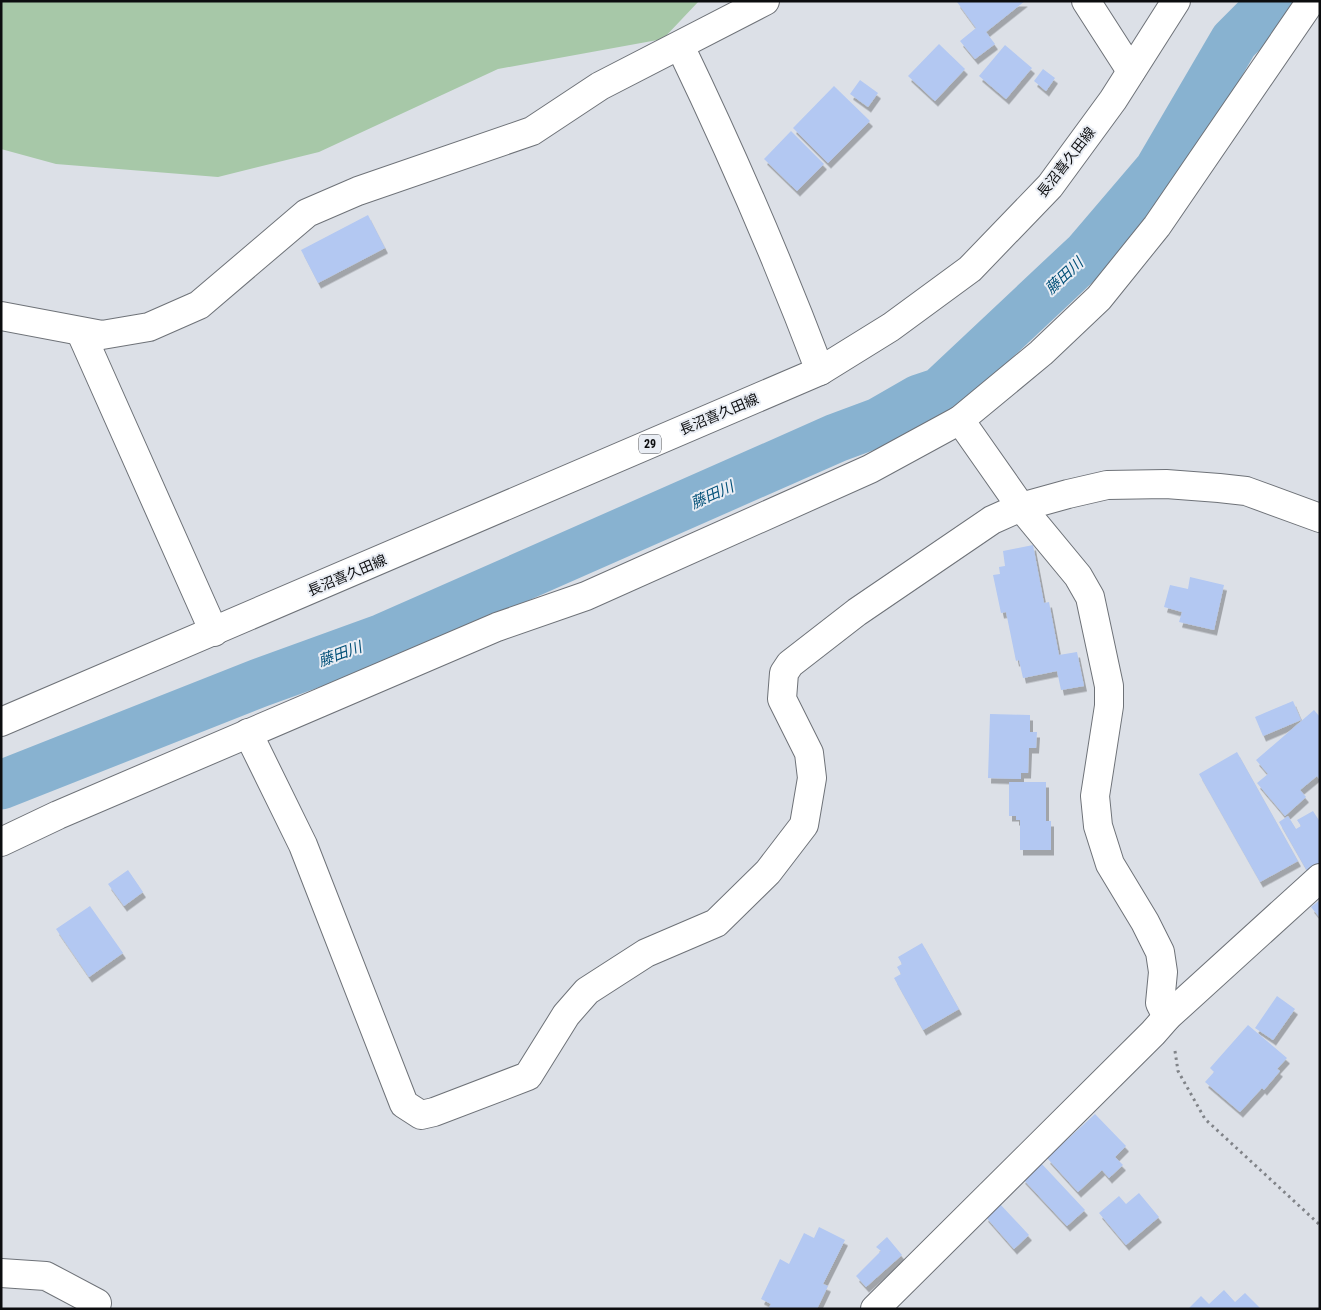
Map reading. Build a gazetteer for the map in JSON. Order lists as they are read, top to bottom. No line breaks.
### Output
{"streets":{"street":["長沼喜久田線","29"]},"water":["藤田川"]}
